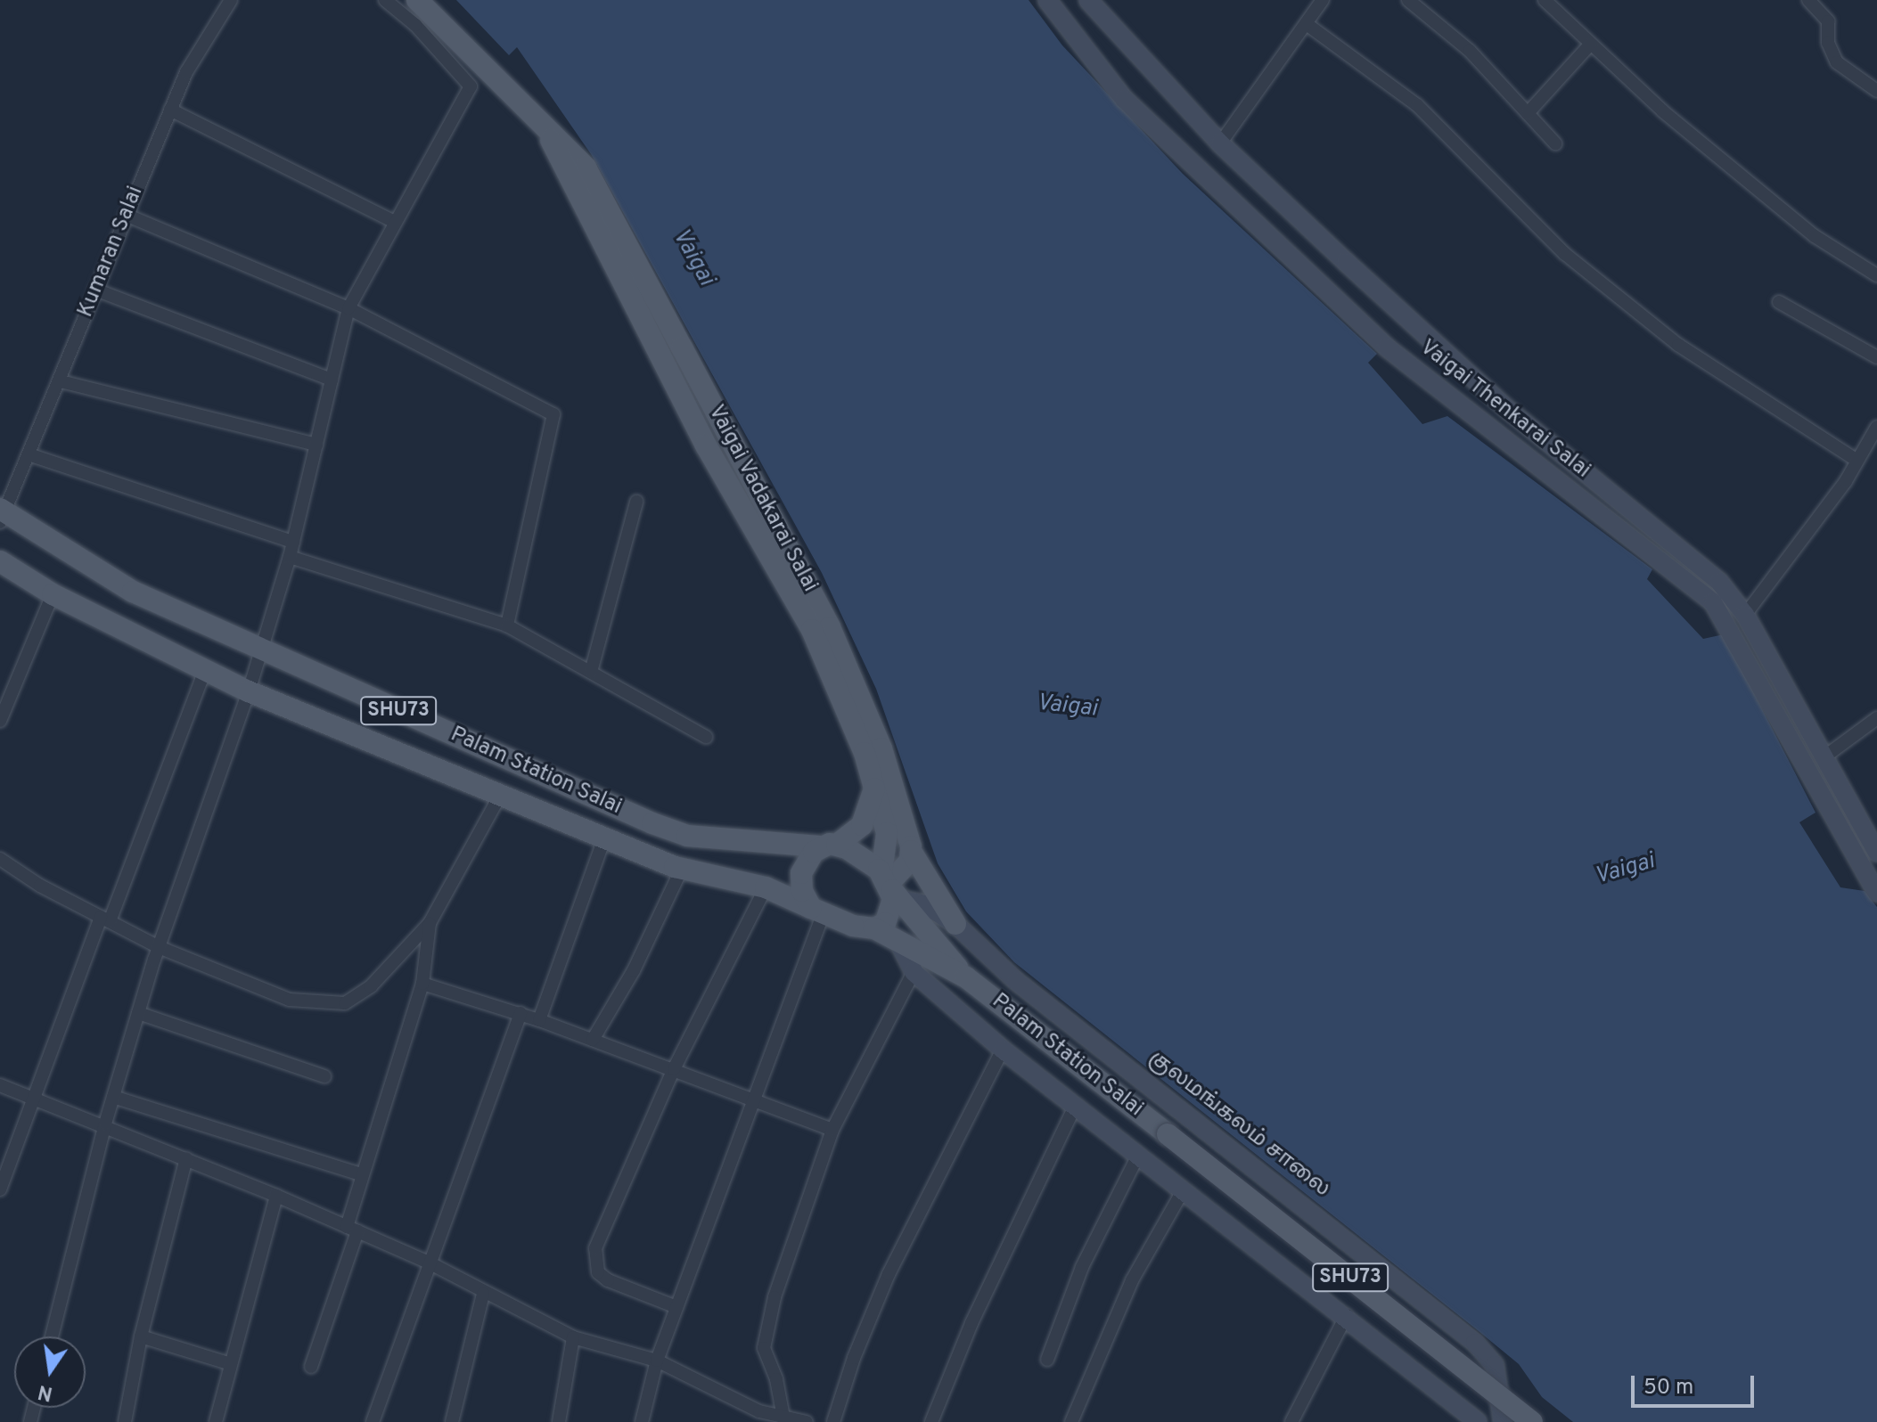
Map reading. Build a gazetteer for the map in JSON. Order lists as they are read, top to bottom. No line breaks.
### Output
{"streets":{"main road":["Vaigai Vadakarai Salai","SHU73","Palam Station Salai"],"street":["Kumaran Salai","Vaigai Thenkarai Salai","குலமங்கலம் சாலை"]},"crossings":[["Kumaran Salai","Palam Station Salai"],["Vaigai Vadakarai Salai","SHU73"],["Vaigai Vadakarai Salai","Palam Station Salai"],["Vaigai Vadakarai Salai","குலமங்கலம் சாலை"],["SHU73","Palam Station Salai"],["SHU73","குலமங்கலம் சாலை"],["Palam Station Salai","குலமங்கலம் சாலை"]],"water":["Vaigai"],"scale_bar":"50 m","north":"bottom"}
